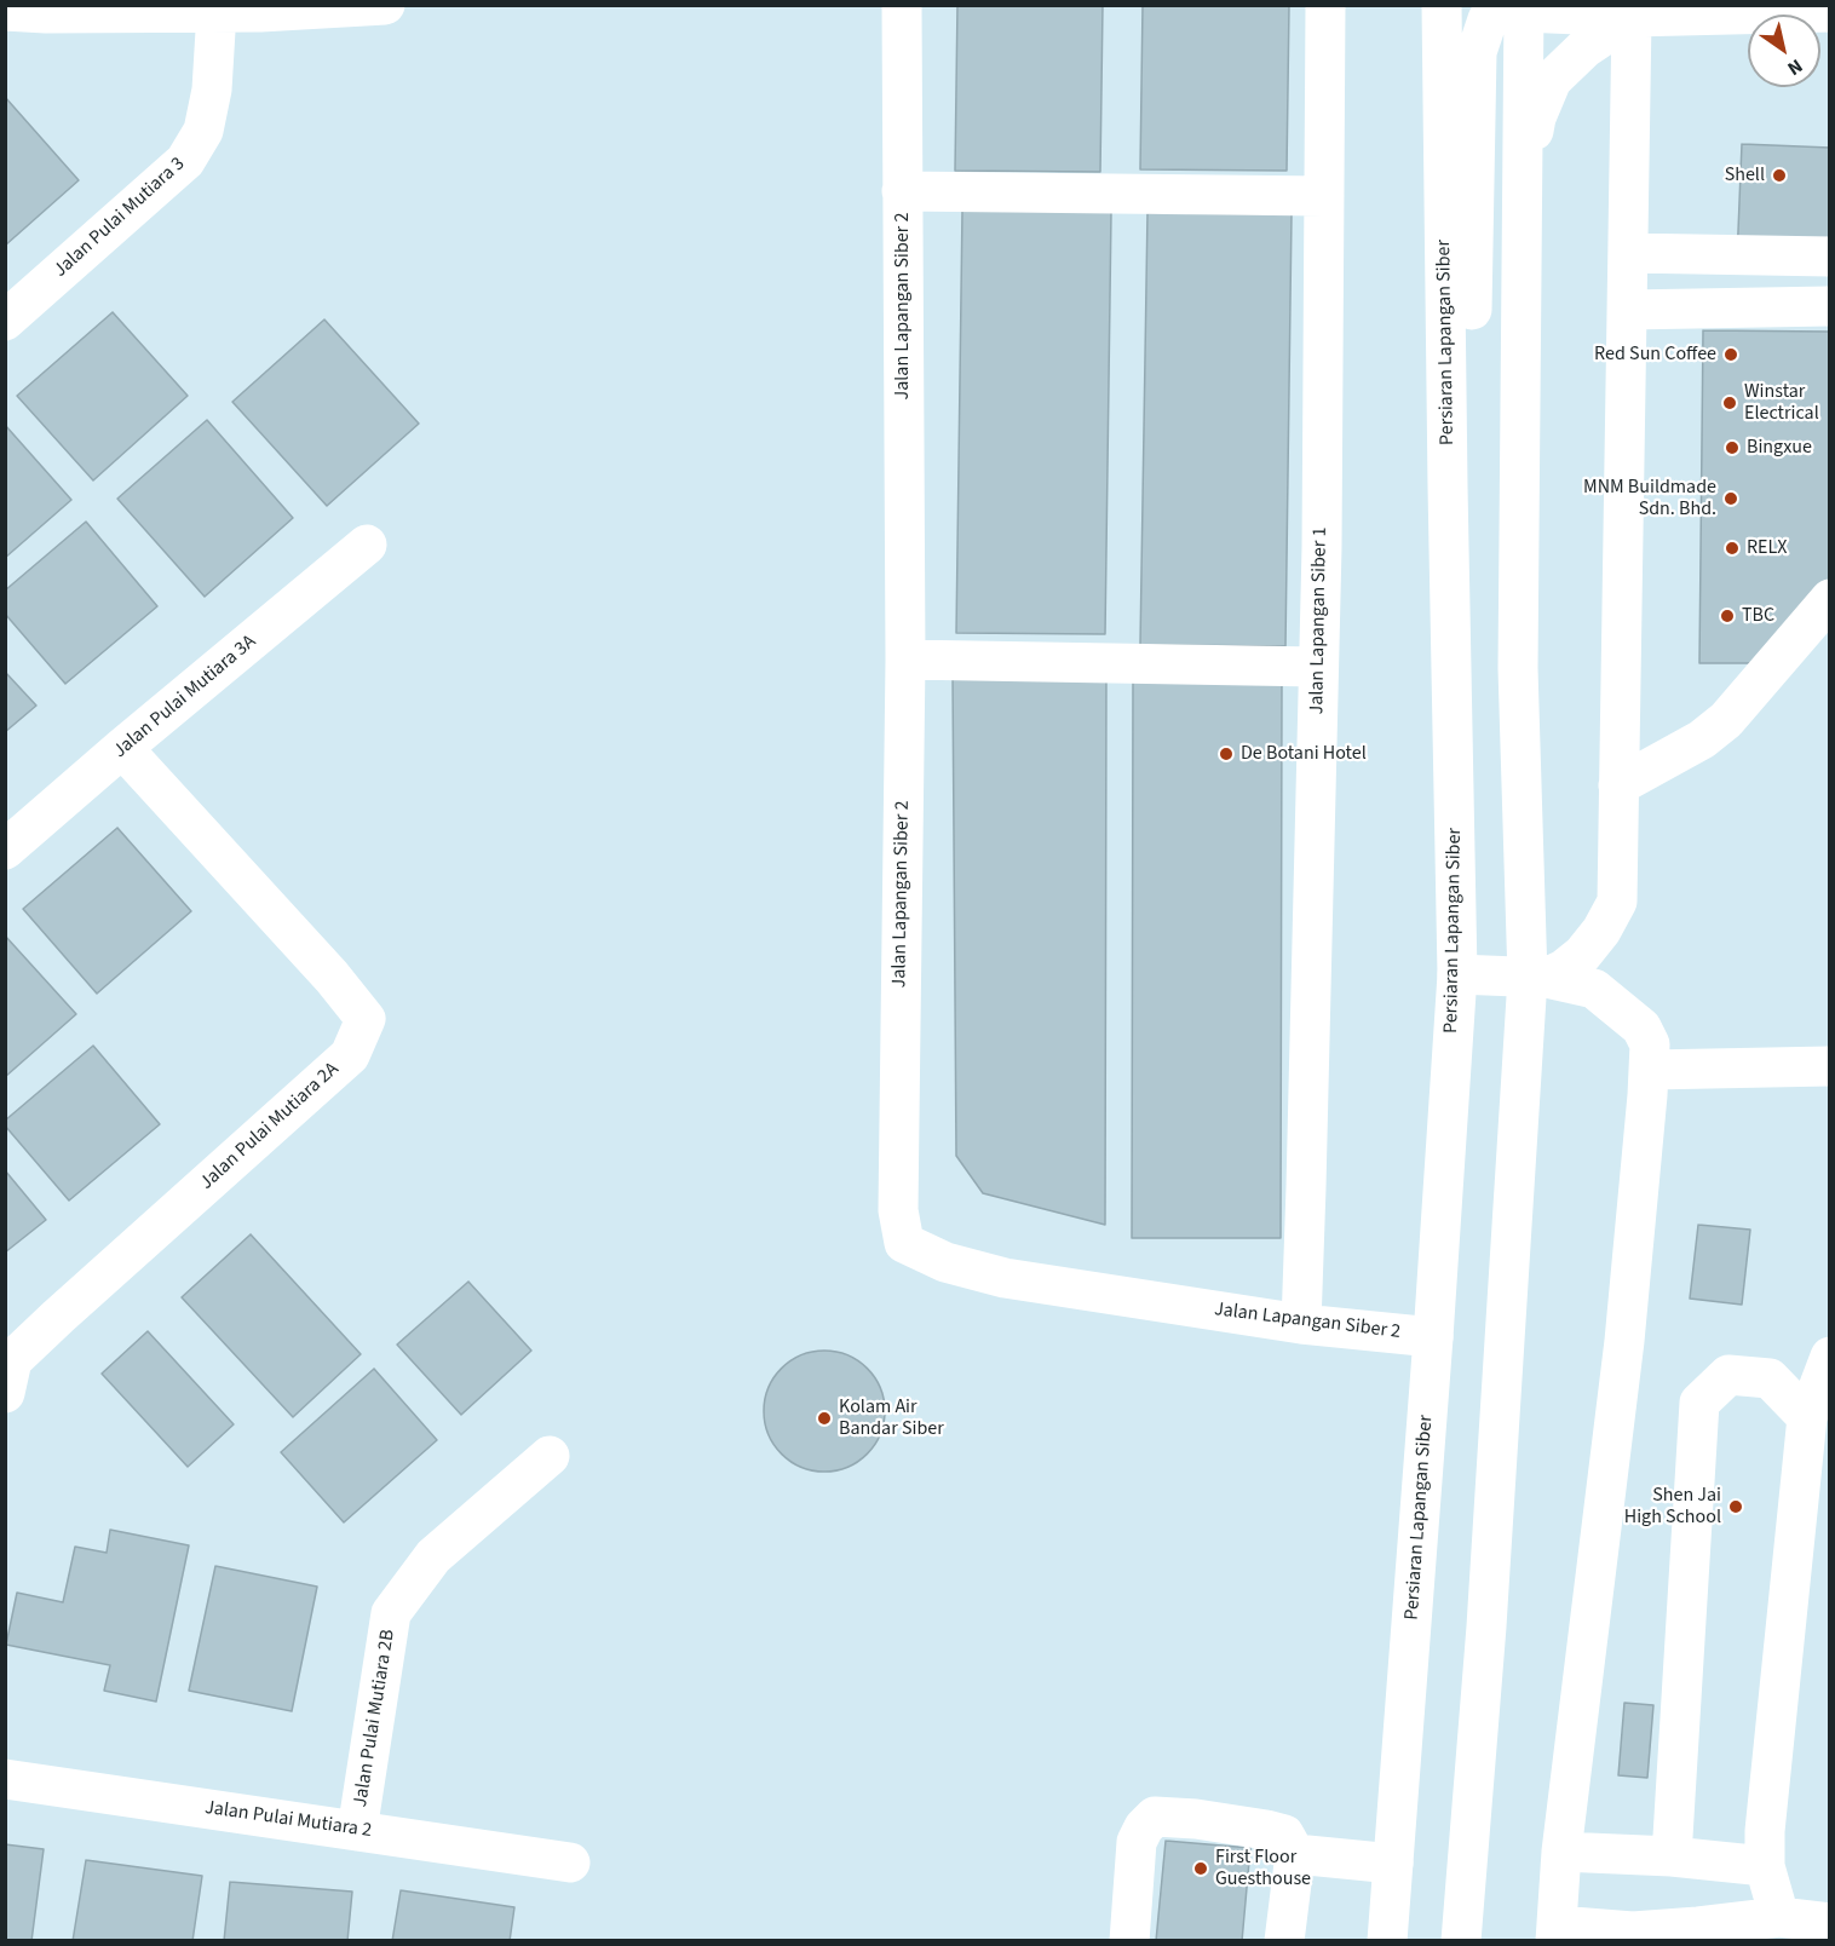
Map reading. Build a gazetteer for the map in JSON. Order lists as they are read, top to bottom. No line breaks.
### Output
{"streets":{"street":["Jalan Pulai Mutiara 3","Jalan Lapangan Siber 2","Persiaran Lapangan Siber","Jalan Lapangan Siber 1","Jalan Pulai Mutiara 3A","Jalan Pulai Mutiara 2A","Jalan Pulai Mutiara 2B","Jalan Pulai Mutiara 2"]},"crossings":[["Jalan Lapangan Siber 2","Persiaran Lapangan Siber"],["Jalan Lapangan Siber 2","Jalan Lapangan Siber 1"],["Jalan Pulai Mutiara 3A","Jalan Pulai Mutiara 2A"],["Jalan Pulai Mutiara 2B","Jalan Pulai Mutiara 2"]],"places":["Shell","Red Sun Coffee","Winstar Electrical","Bingxue","MNM Buildmade Sdn. Bhd.","RELX","TBC","De Botani Hotel","Kolam Air Bandar Siber","Shen Jai High School","First Floor Guesthouse"],"north":"bottom right"}
